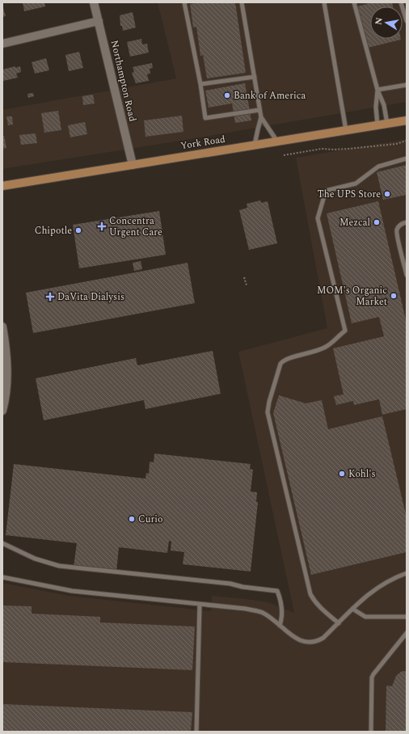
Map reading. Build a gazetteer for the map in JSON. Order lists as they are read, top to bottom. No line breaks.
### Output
{"streets":{"main road":["York Road"],"street":["Northampton Road"]},"crossings":[["Northampton Road","York Road"]],"places":{"other":["Bank of America","The UPS Store","Mezcal","Chipotle","MOM's Organic Market","Kohl's","Curio"],"health":["Concentra Urgent Care","DaVita Dialysis"]},"north":"left"}
